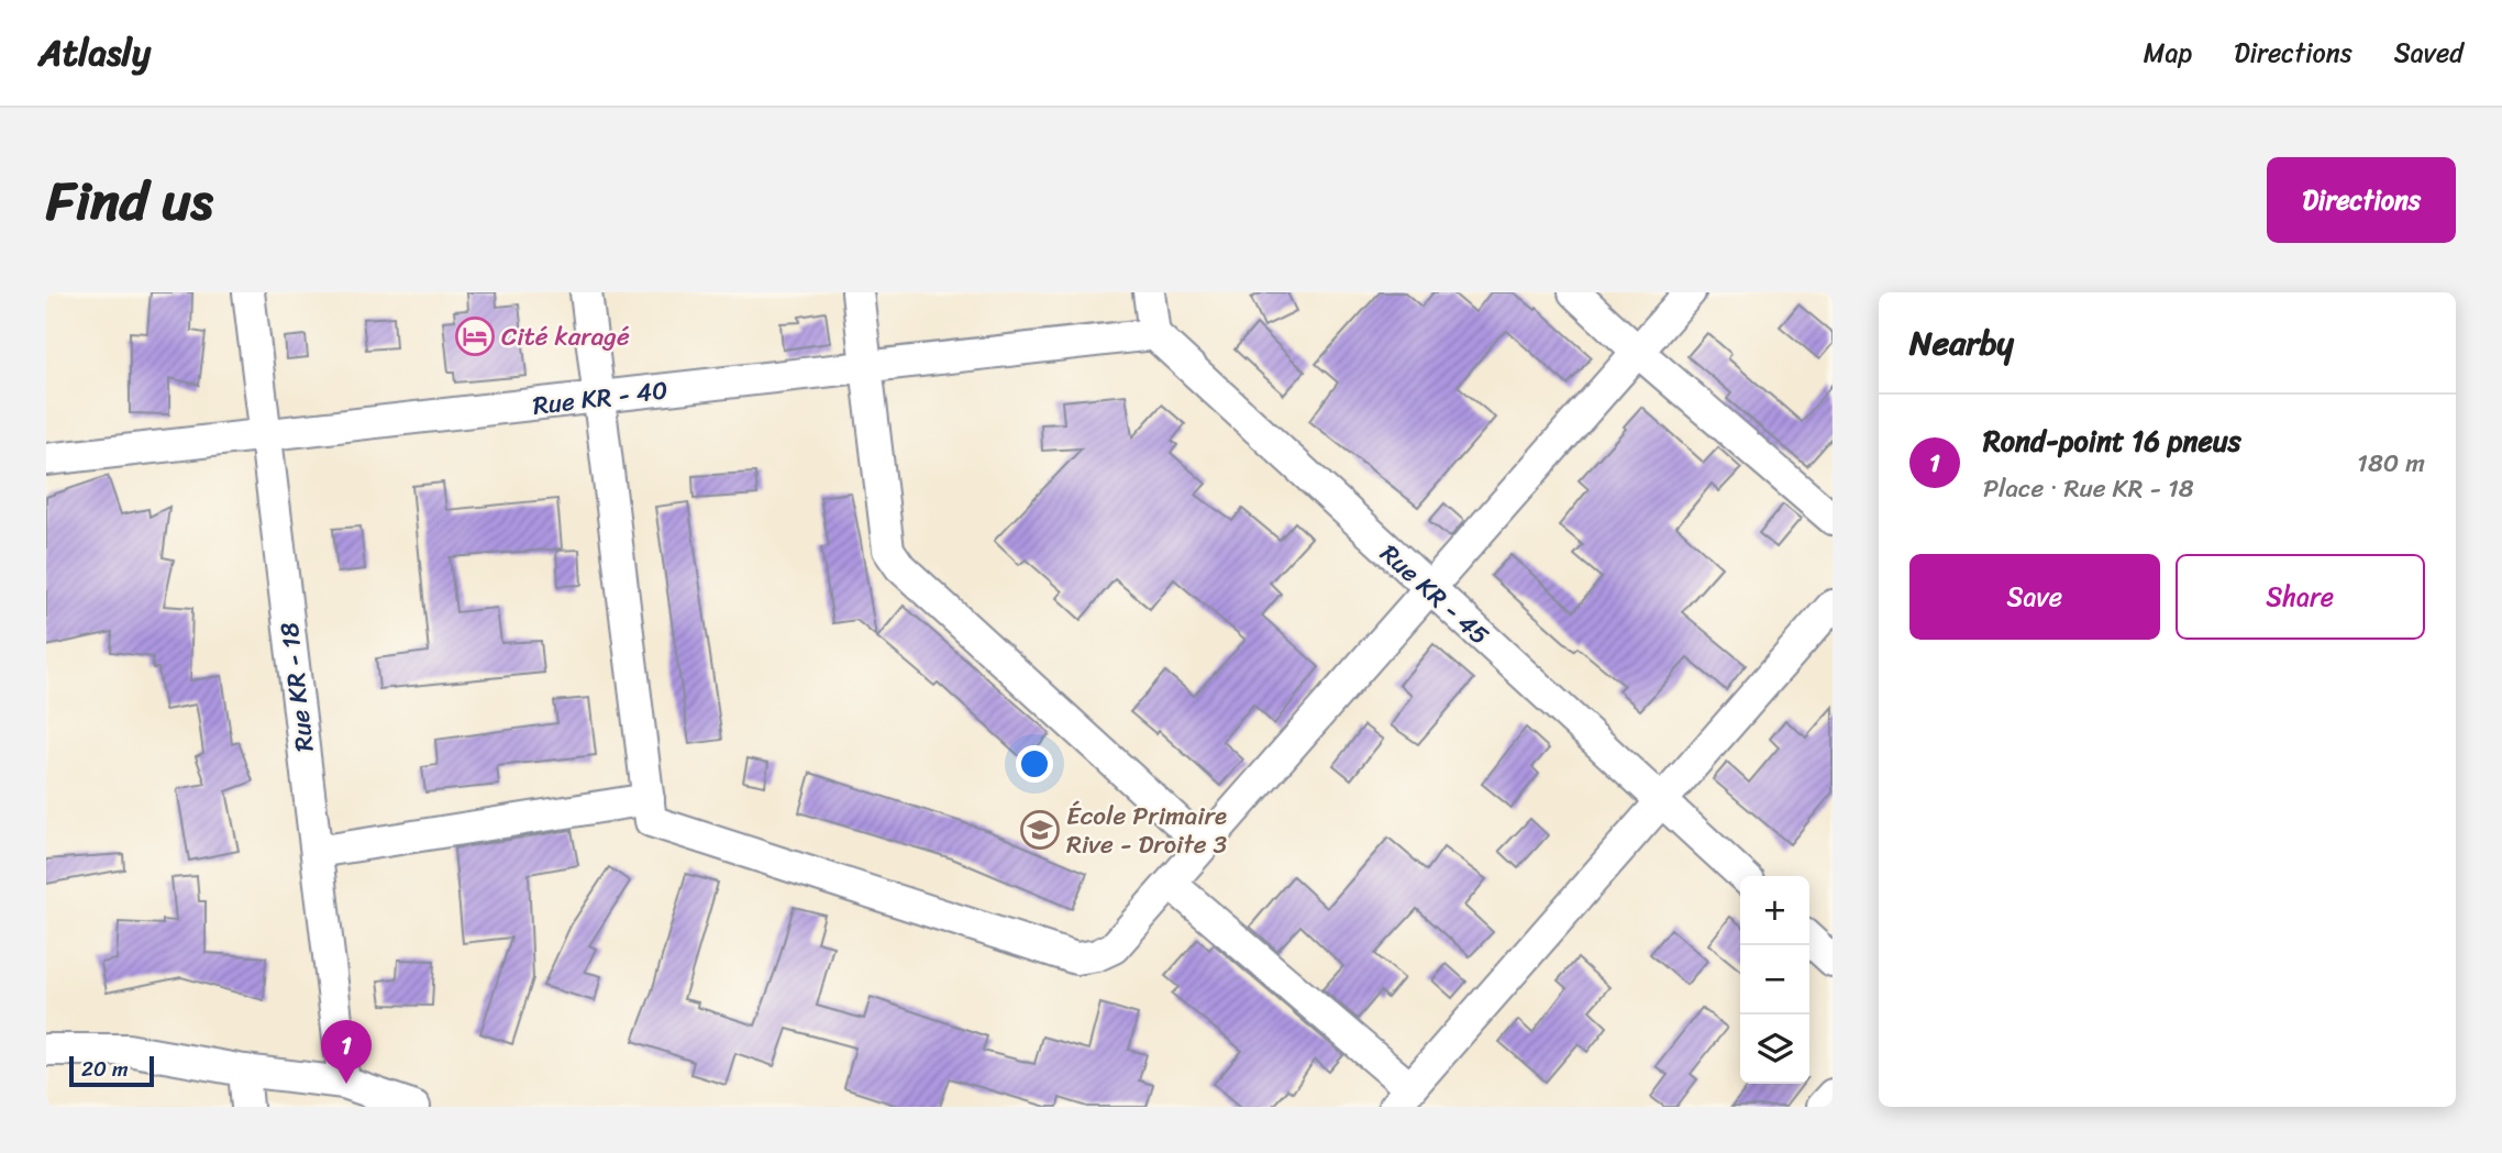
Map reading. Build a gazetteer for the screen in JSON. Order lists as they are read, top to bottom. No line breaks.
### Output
{"streets":{"street":["Rue KR - 40","Rue KR - 45","Rue KR - 18"]},"crossings":[["Rue KR - 40","Rue KR - 45"],["Rue KR - 40","Rue KR - 18"]],"places":{"hotel":["Cité karagé"],"school or university":["École Primaire Rive - Droite 3"]},"scale_bar":"20 m","page":{"header":"Atlasly","nav":["Map","Directions","Saved"],"title":"Find us","buttons":["Directions",["Save","Share"]],"heading":"Nearby","list":[{"mark":"1","name":"Rond-point 16 pneus","note":"Place · Rue KR - 18","value":"180 m"}],"map_buttons":["+","−"],"pins":"1","scale":"20 m"}}
